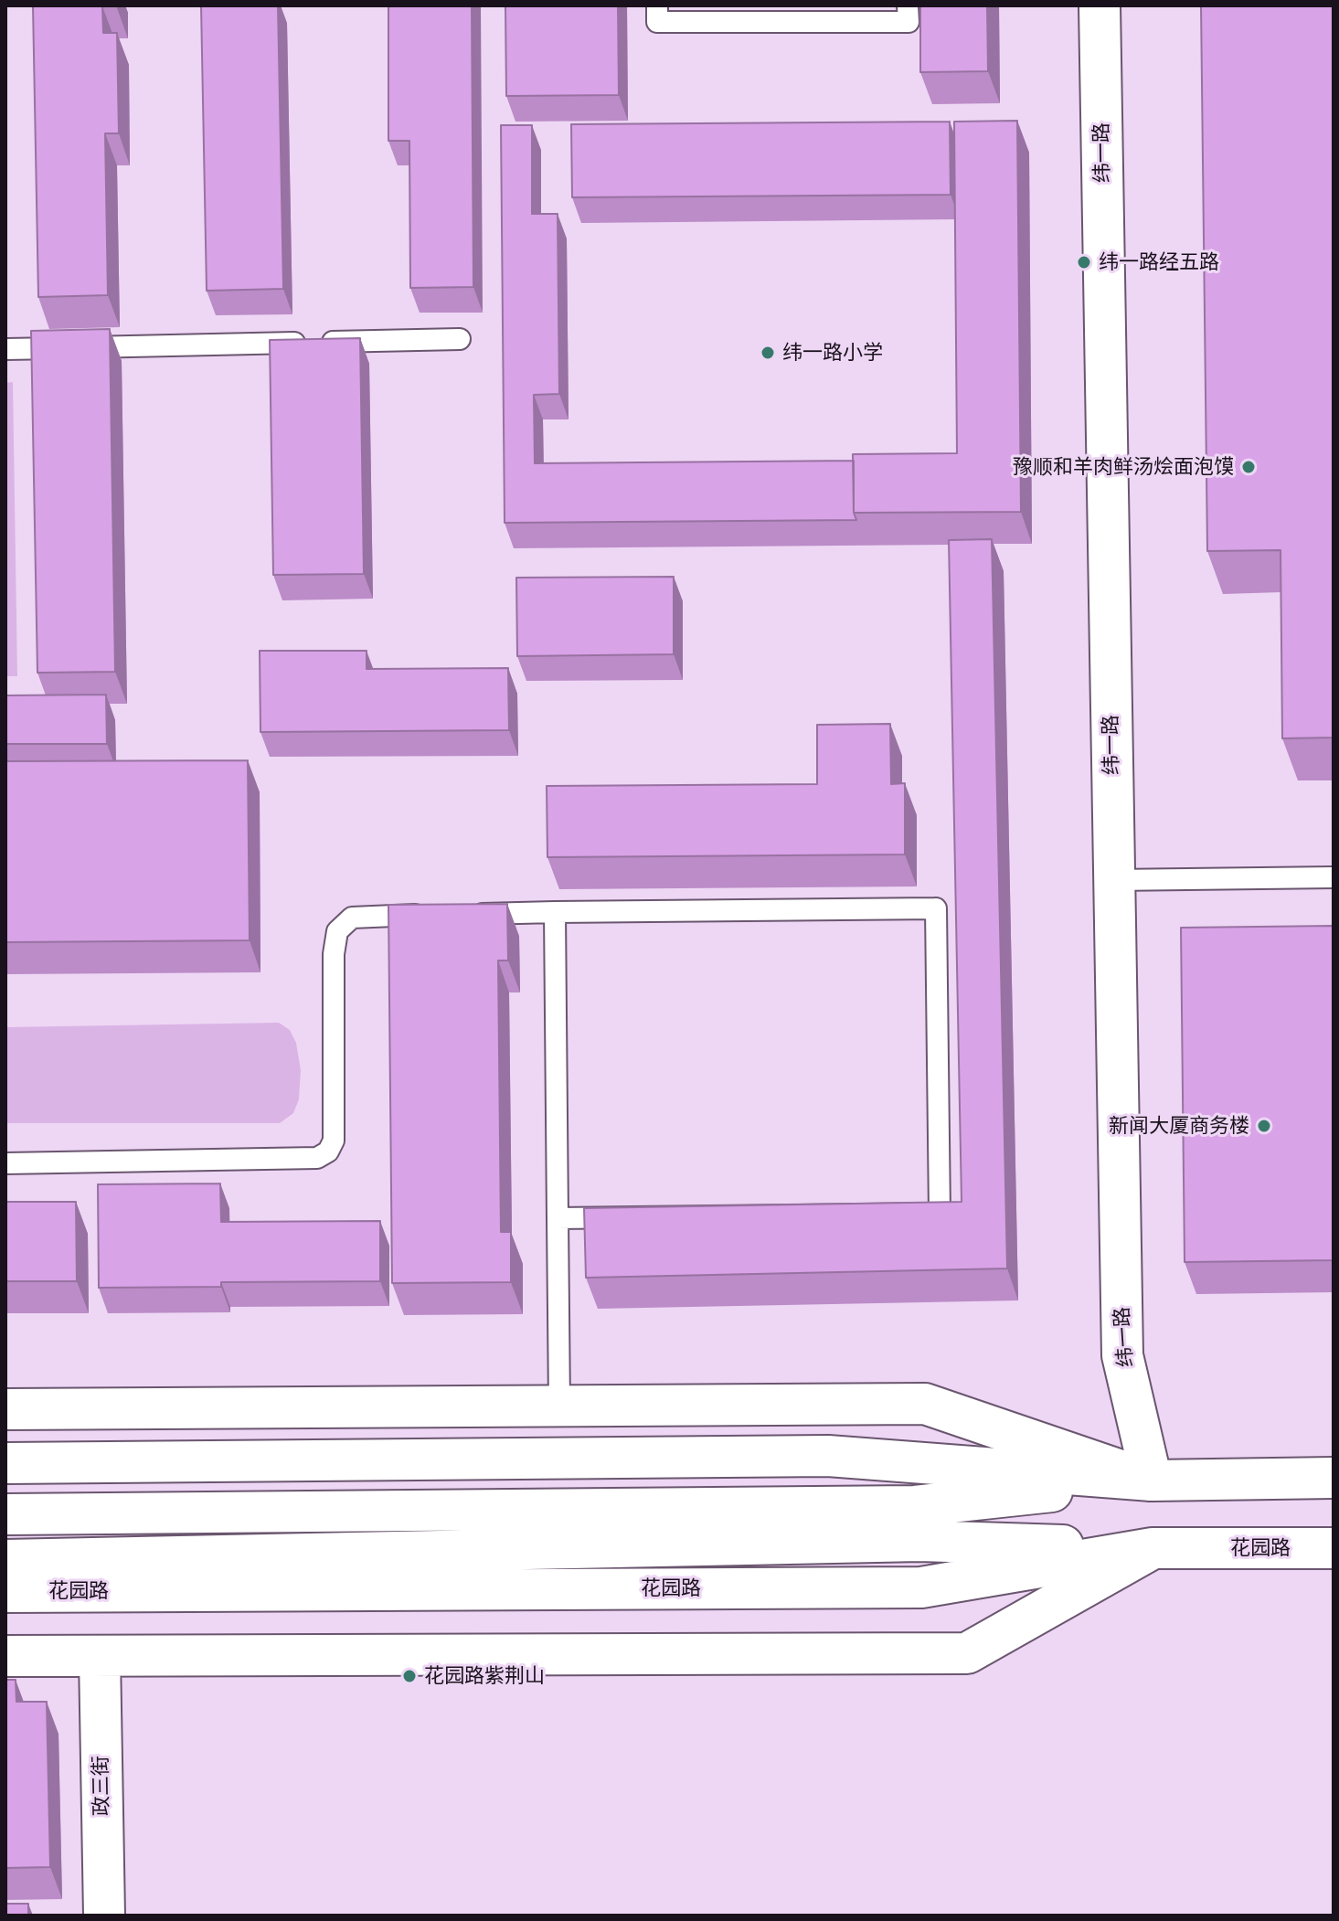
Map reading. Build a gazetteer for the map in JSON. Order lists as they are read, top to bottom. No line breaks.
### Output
{"streets":{"main road":["纬一路","花园路","政三街"]},"places":["纬一路经五路","纬一路小学","豫顺和羊肉鲜汤烩面泡馍","新闻大厦商务楼","花园路紫荆山"]}
